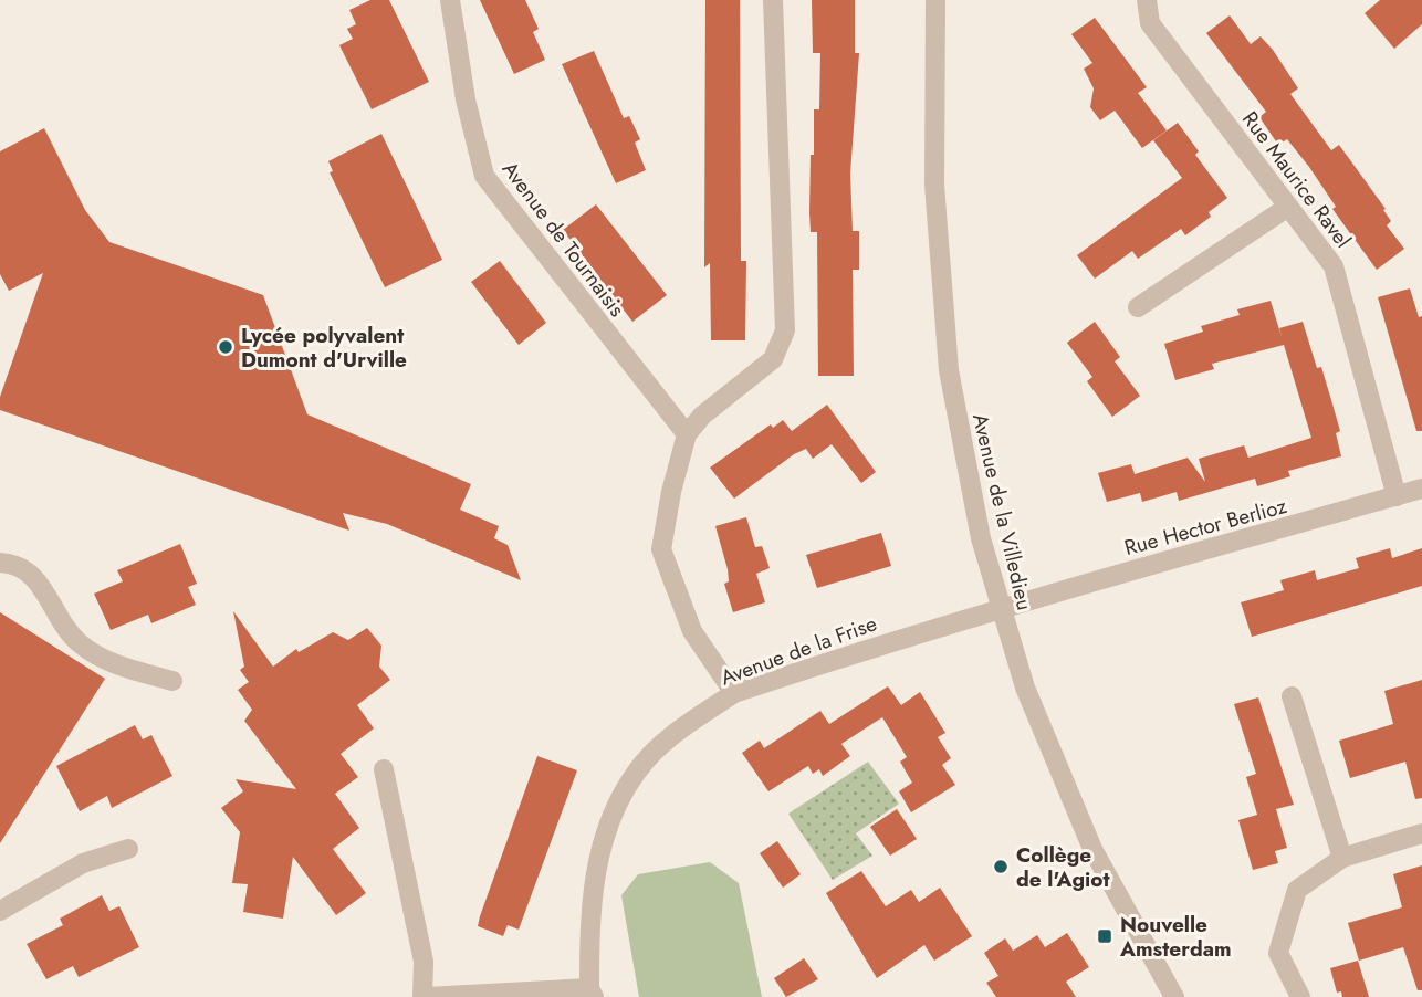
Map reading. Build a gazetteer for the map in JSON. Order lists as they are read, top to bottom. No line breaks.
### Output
{"streets":{"street":["Rue Maurice Ravel","Avenue de Tournaisis","Avenue de la Villedieu","Rue Hector Berlioz","Avenue de la Frise"]},"crossings":[["Rue Maurice Ravel","Rue Hector Berlioz"],["Avenue de la Villedieu","Rue Hector Berlioz"],["Avenue de la Villedieu","Avenue de la Frise"],["Rue Hector Berlioz","Avenue de la Frise"]],"places":{"other":["Lycée polyvalent Dumont d'Urville","Collège de l'Agiot"],"transit":["Nouvelle Amsterdam"]}}
